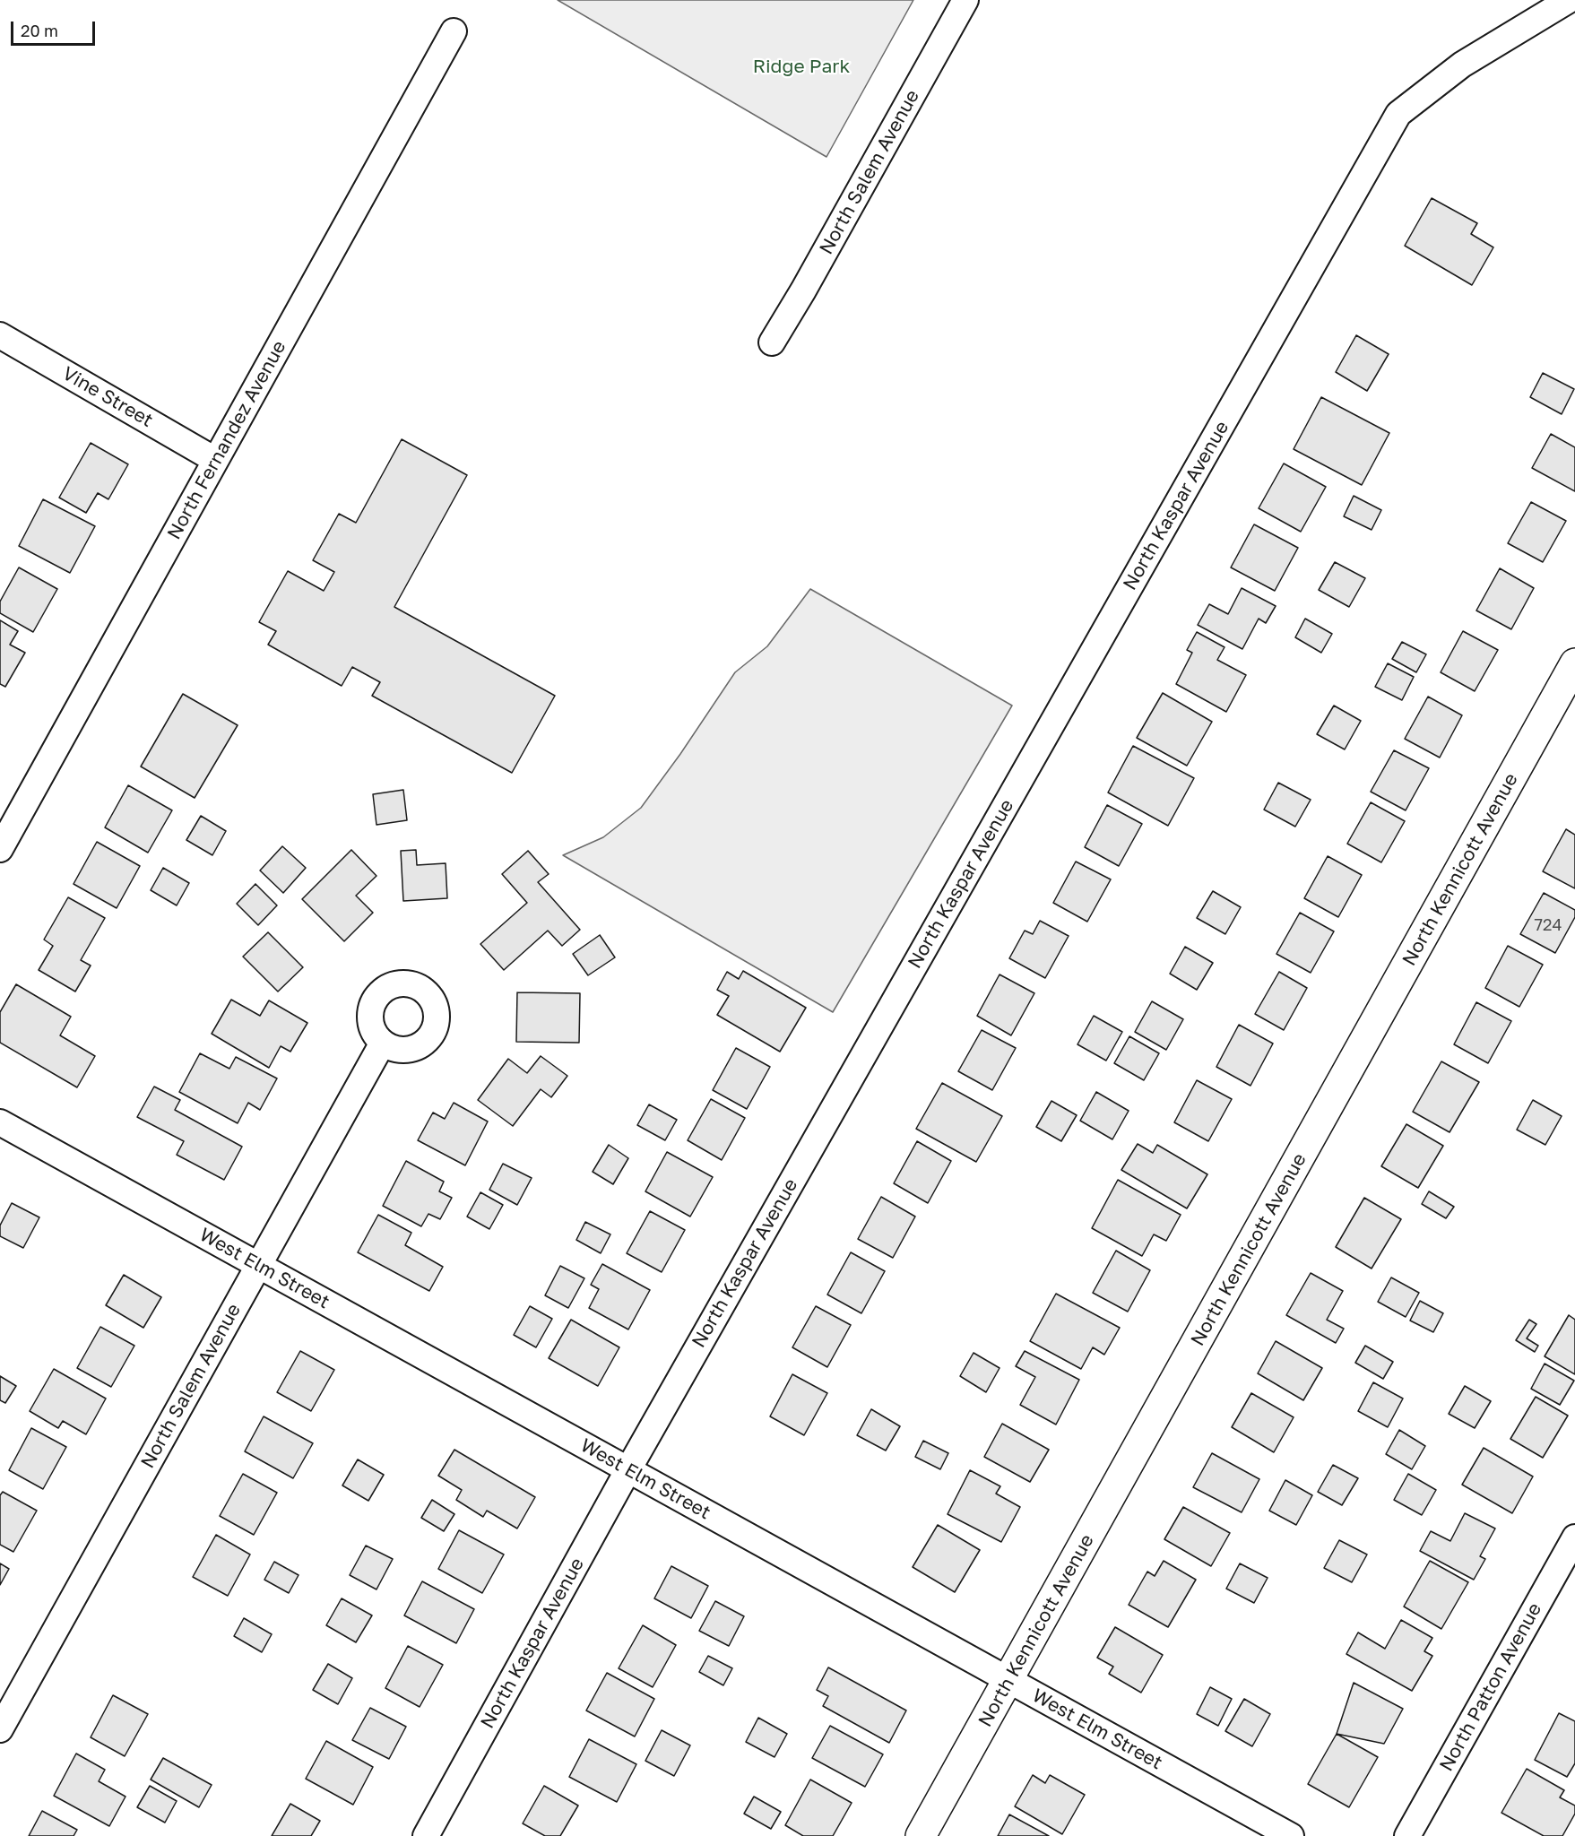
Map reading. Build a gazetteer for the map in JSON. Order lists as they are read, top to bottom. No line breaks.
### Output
{"streets":{"street":["North Salem Avenue","Vine Street","North Fernandez Avenue","North Kaspar Avenue","North Kennicott Avenue","West Elm Street","North Patton Avenue"]},"crossings":[["North Salem Avenue","West Elm Street"],["Vine Street","North Fernandez Avenue"],["North Kaspar Avenue","West Elm Street"],["North Kennicott Avenue","West Elm Street"]],"parks":["Ridge Park"],"house_numbers":["724"],"scale_bar":"20 m"}
